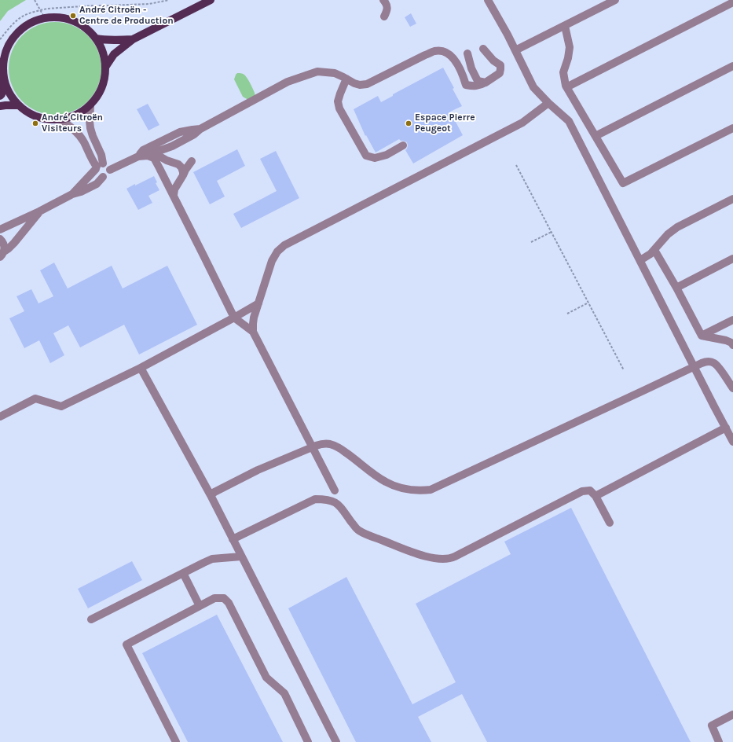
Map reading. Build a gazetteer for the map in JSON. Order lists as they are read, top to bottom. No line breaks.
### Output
{"places":["André Citroën - Centre de Production","André Citroën Visiteurs","Espace Pierre Peugeot"]}
